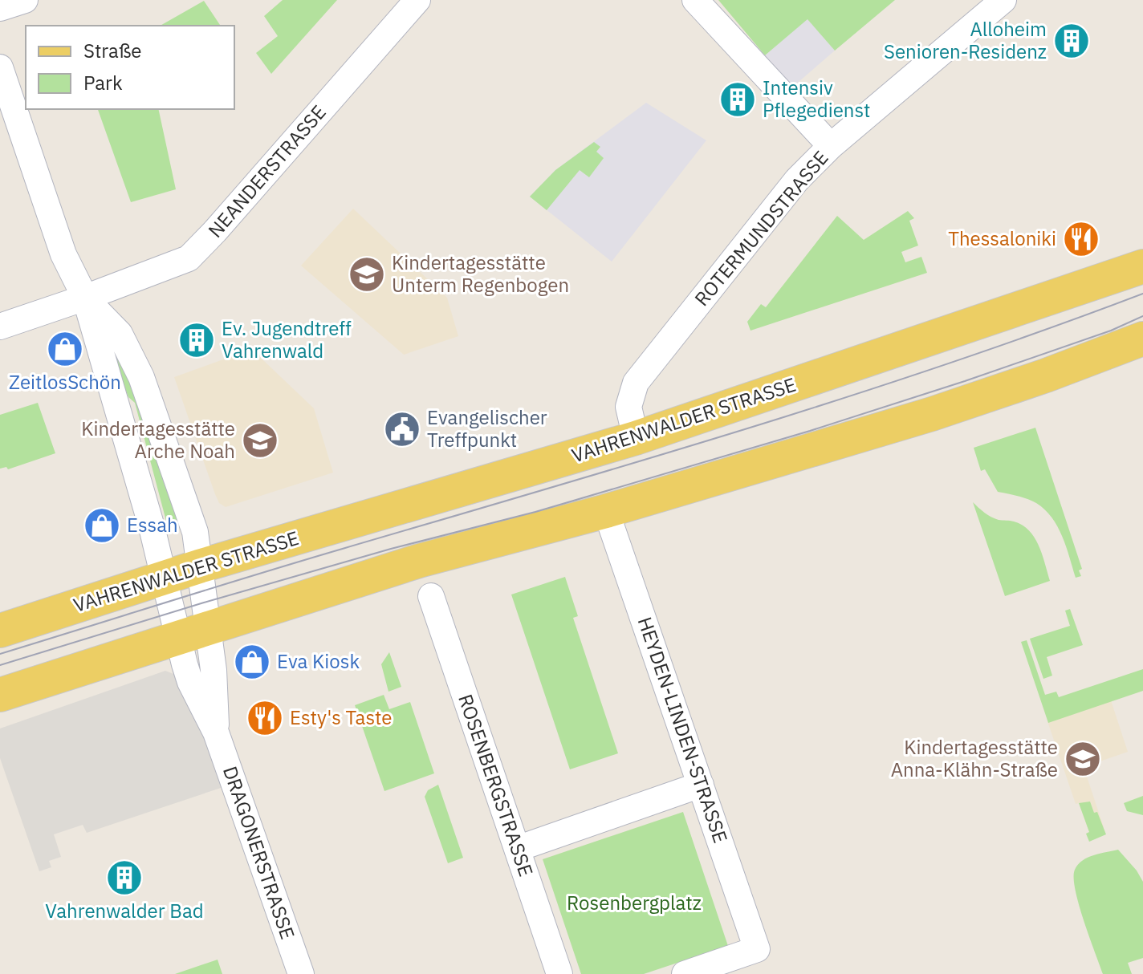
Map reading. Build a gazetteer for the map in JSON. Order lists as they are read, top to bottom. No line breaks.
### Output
{"streets":{"main road":["VAHRENWALDER STRASSE"],"street":["NEANDERSTRASSE","ROTERMUNDSTRASSE","HEYDEN-LINDEN-STRASSE","ROSENBERGSTRASSE","DRAGONERSTRASSE"]},"crossings":[["NEANDERSTRASSE","DRAGONERSTRASSE"],["ROTERMUNDSTRASSE","VAHRENWALDER STRASSE"],["VAHRENWALDER STRASSE","DRAGONERSTRASSE"]],"parks":["Rosenbergplatz"],"places":{"building":["Alloheim Senioren-Residenz","Intensiv Pflegedienst","Ev. Jugendtreff Vahrenwald","Vahrenwalder Bad"],"restaurant":["Thessaloniki","Esty's Taste"],"school or university":["Kindertagesstätte Unterm Regenbogen","Kindertagesstätte Arche Noah","Kindertagesstätte Anna-Klähn-Straße"],"shop":["ZeitlosSchön","Essah","Eva Kiosk"],"public building":["Evangelischer Treffpunkt"]},"legend":["Straße","Park"]}
